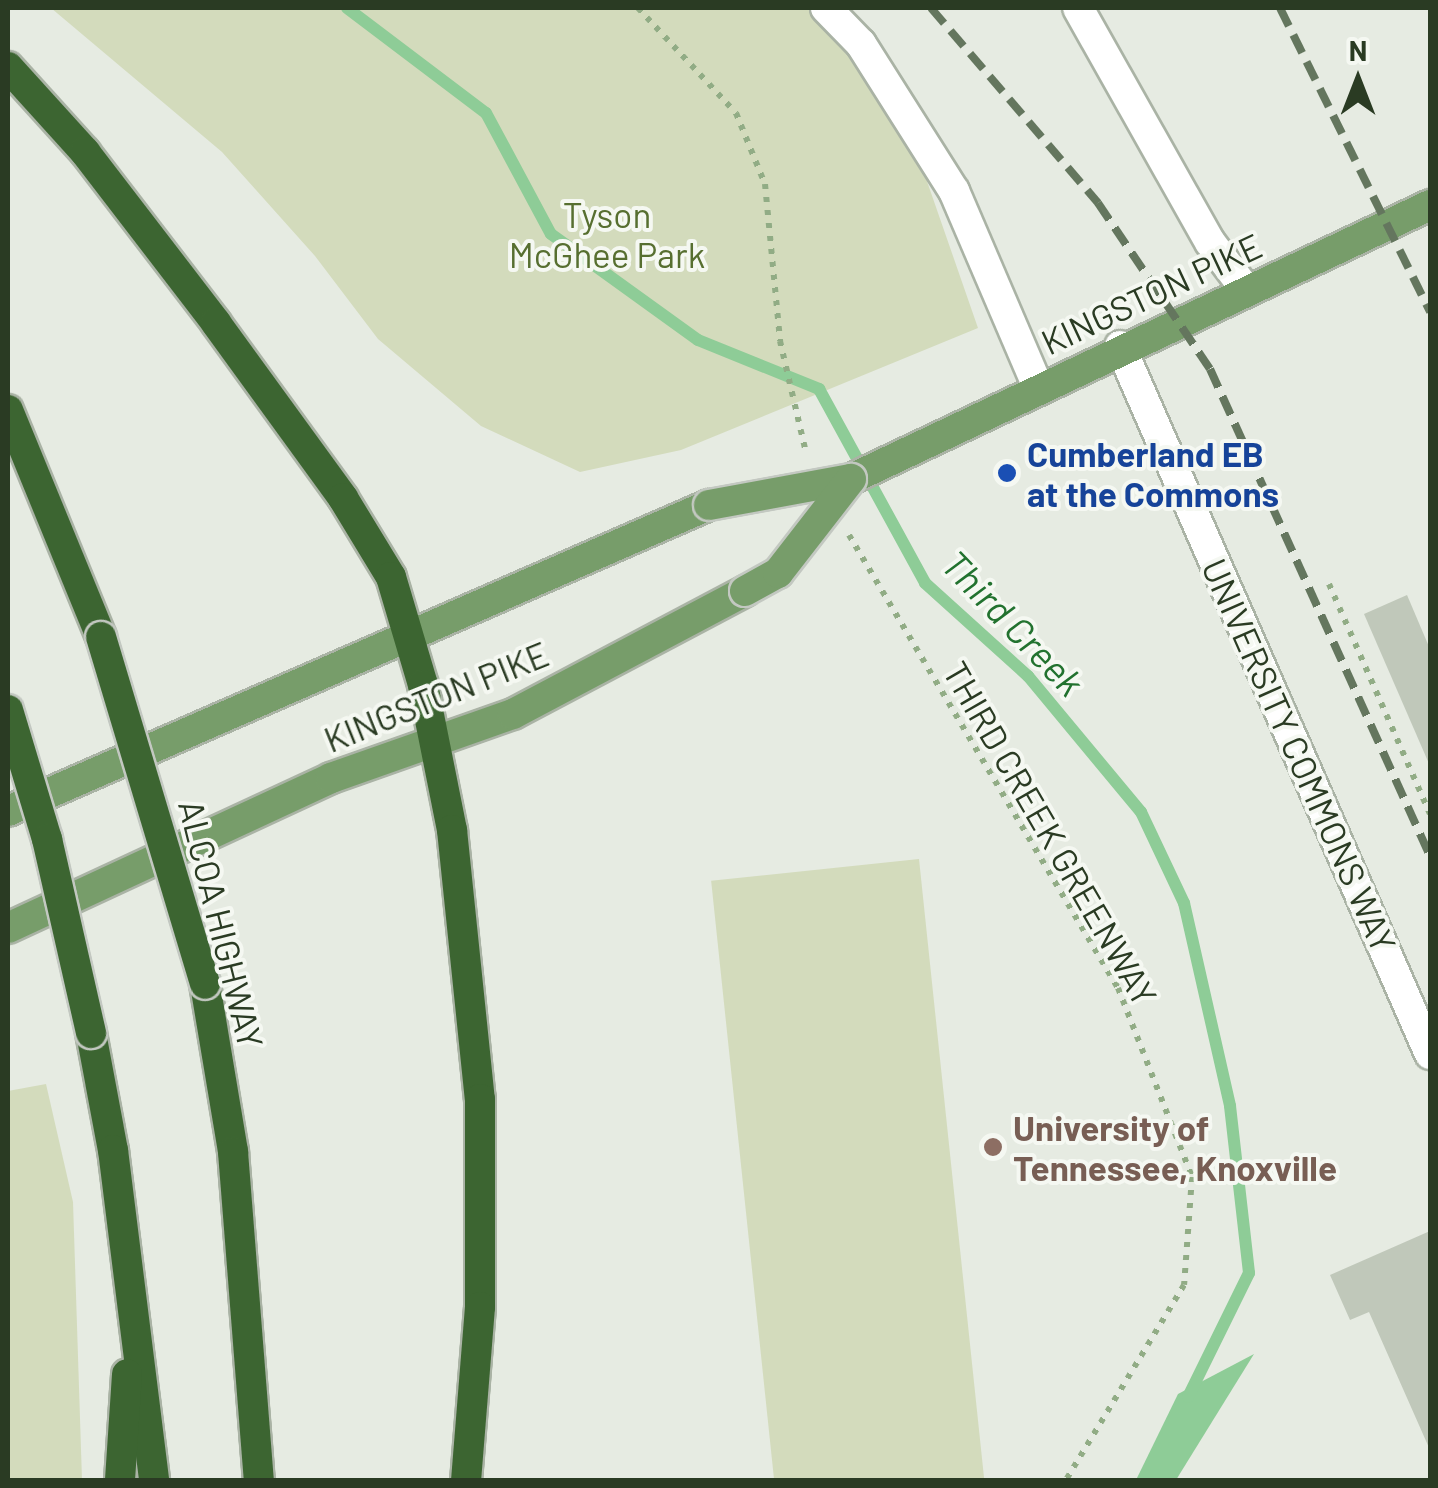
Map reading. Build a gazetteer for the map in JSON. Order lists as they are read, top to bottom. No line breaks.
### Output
{"streets":{"highway":["ALCOA HIGHWAY"],"main road":["KINGSTON PIKE"],"street":["UNIVERSITY COMMONS WAY"],"path":["THIRD CREEK GREENWAY"]},"crossings":[["KINGSTON PIKE","UNIVERSITY COMMONS WAY"]],"water":["Third Creek"],"parks":["Tyson McGhee Park"],"places":["Cumberland EB at the Commons","University of Tennessee, Knoxville"],"north":"top"}
